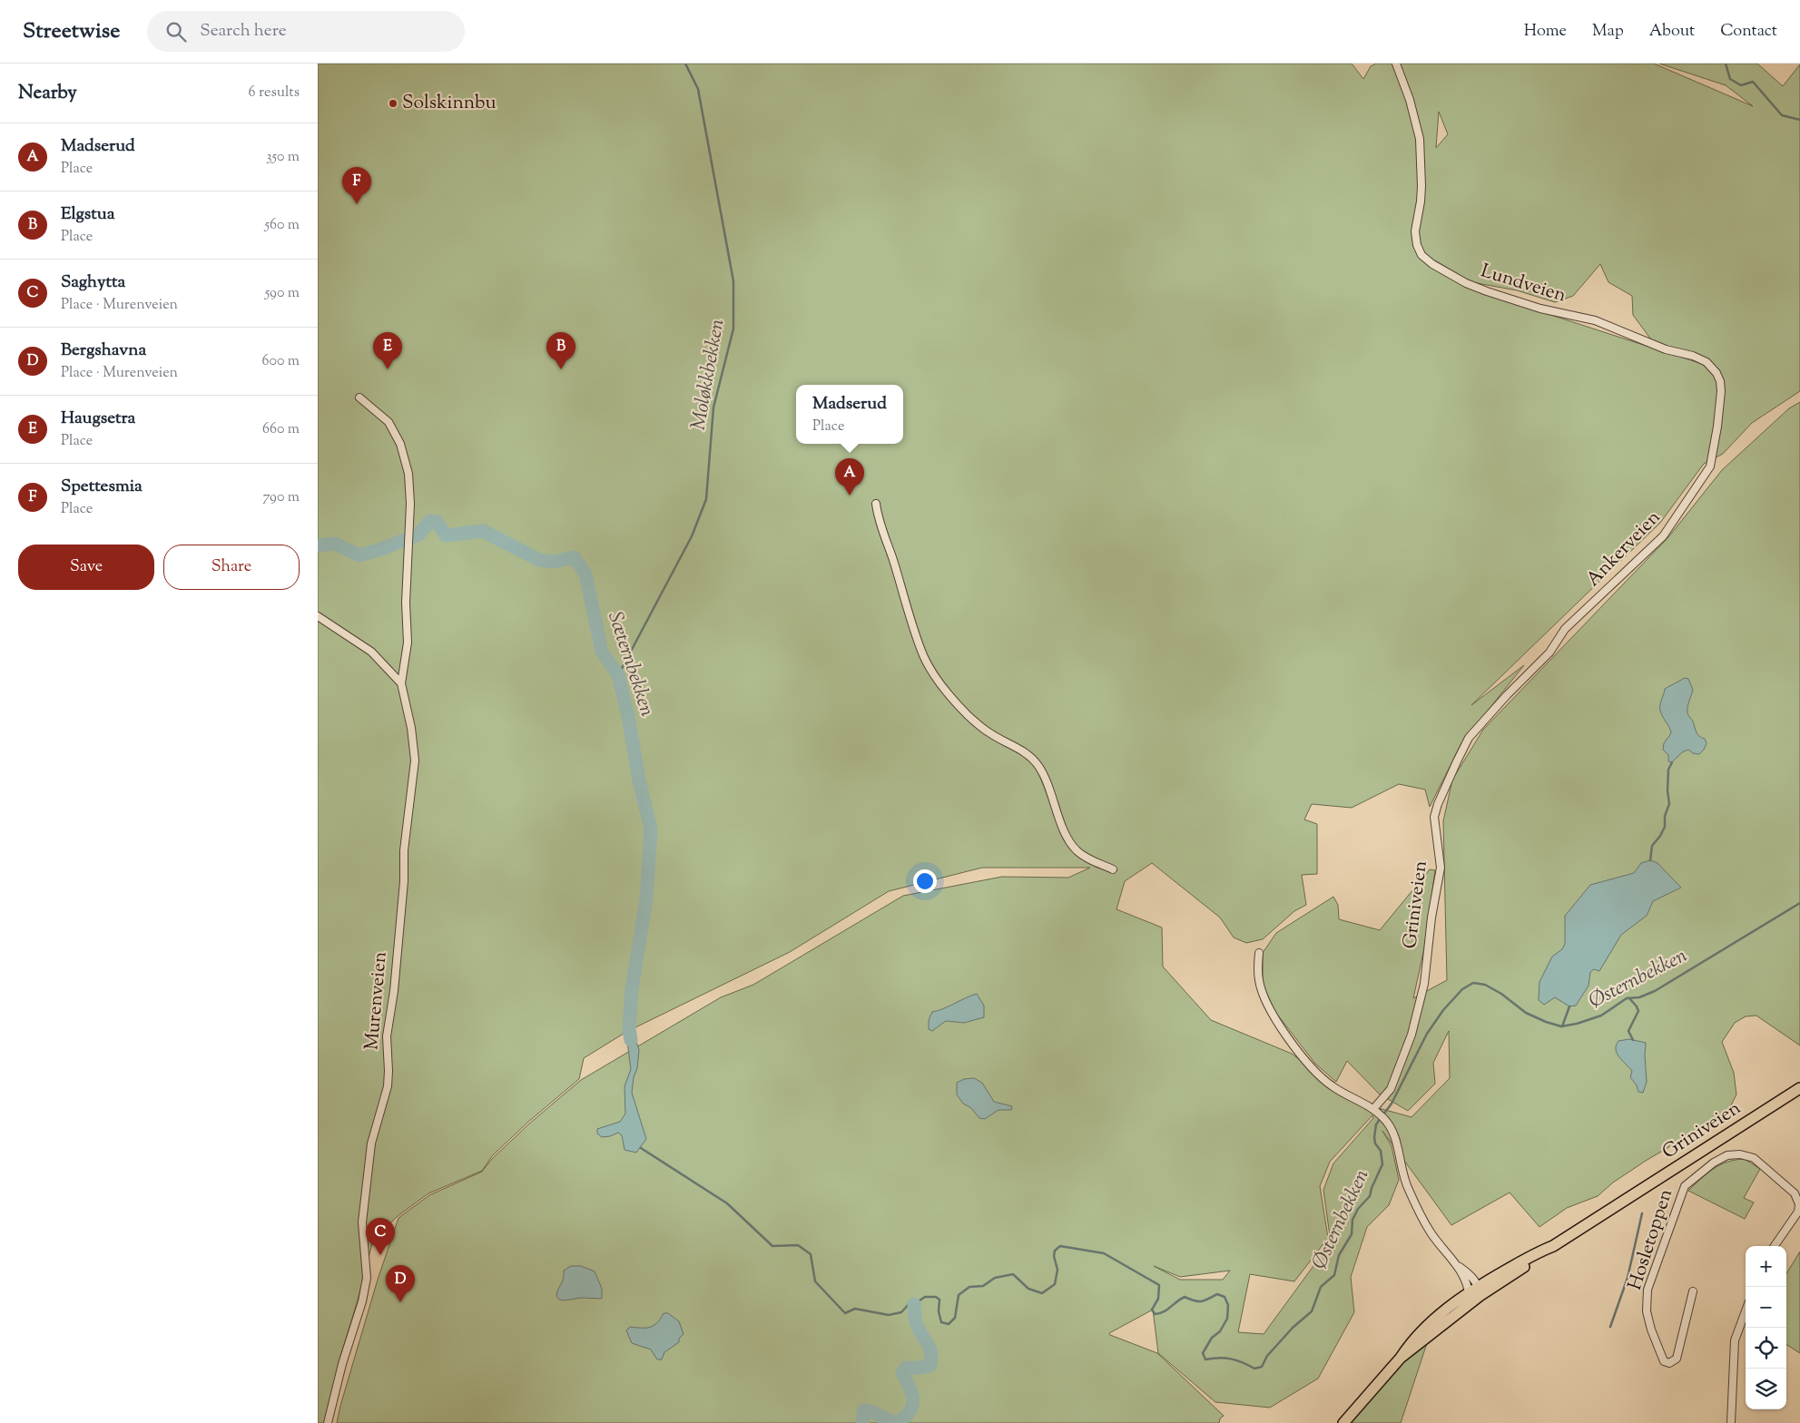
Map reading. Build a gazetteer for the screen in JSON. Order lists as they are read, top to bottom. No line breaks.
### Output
{"streets":{"main road":["Griniveien"],"street":["Lundveien","Ankerveien","Murenveien","Hosletoppen"]},"crossings":[["Lundveien","Ankerveien"],["Ankerveien","Griniveien"]],"water":["Moløkkbekken","Sæternbekken","Østernbekken"],"places":["Solskinnbu"],"page":{"header":"Streetwise","search":"Search here","nav":["Home","Map","About","Contact"],"heading":["Nearby","6 results"],"list":[{"mark":"A","name":"Madserud","note":"Place","value":"350 m"},{"mark":"B","name":"Elgstua","note":"Place","value":"560 m"},{"mark":"C","name":"Saghytta","note":"Place · Murenveien","value":"590 m"},{"mark":"D","name":"Bergshavna","note":"Place · Murenveien","value":"600 m"},{"mark":"E","name":"Haugsetra","note":"Place","value":"660 m"},{"mark":"F","name":"Spettesmia","note":"Place","value":"790 m"}],"pins":["F","B","E","A","C","D"],"popup":["Madserud","Place"],"buttons":["Save","Share"],"map_buttons":["+","−"]}}
